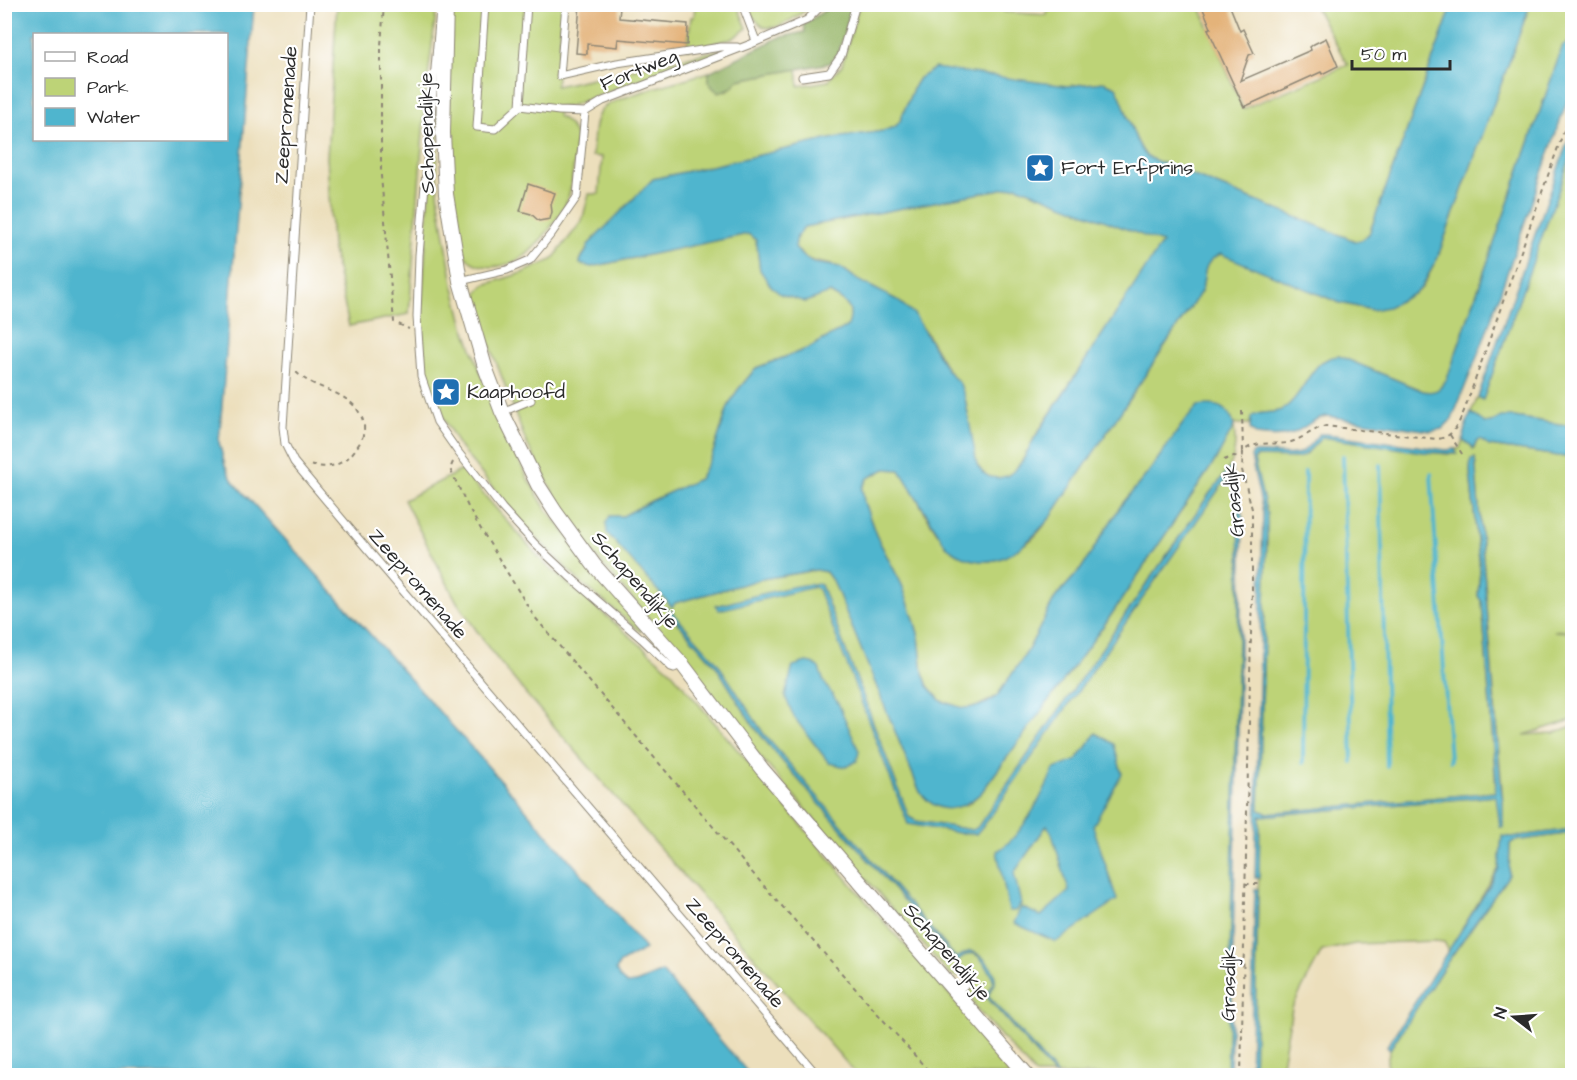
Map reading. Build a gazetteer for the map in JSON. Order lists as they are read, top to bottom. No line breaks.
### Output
{"streets":{"street":["Schapendijkje"],"lane":["Fortweg","Zeepromenade"],"path":["Grasdijk"]},"crossings":[["Fortweg","Schapendijkje"]],"places":{"place":["Fort Erfprins","Kaaphoofd"]},"legend":["Road","Park","Water"],"scale_bar":"50 m","north":"left"}
